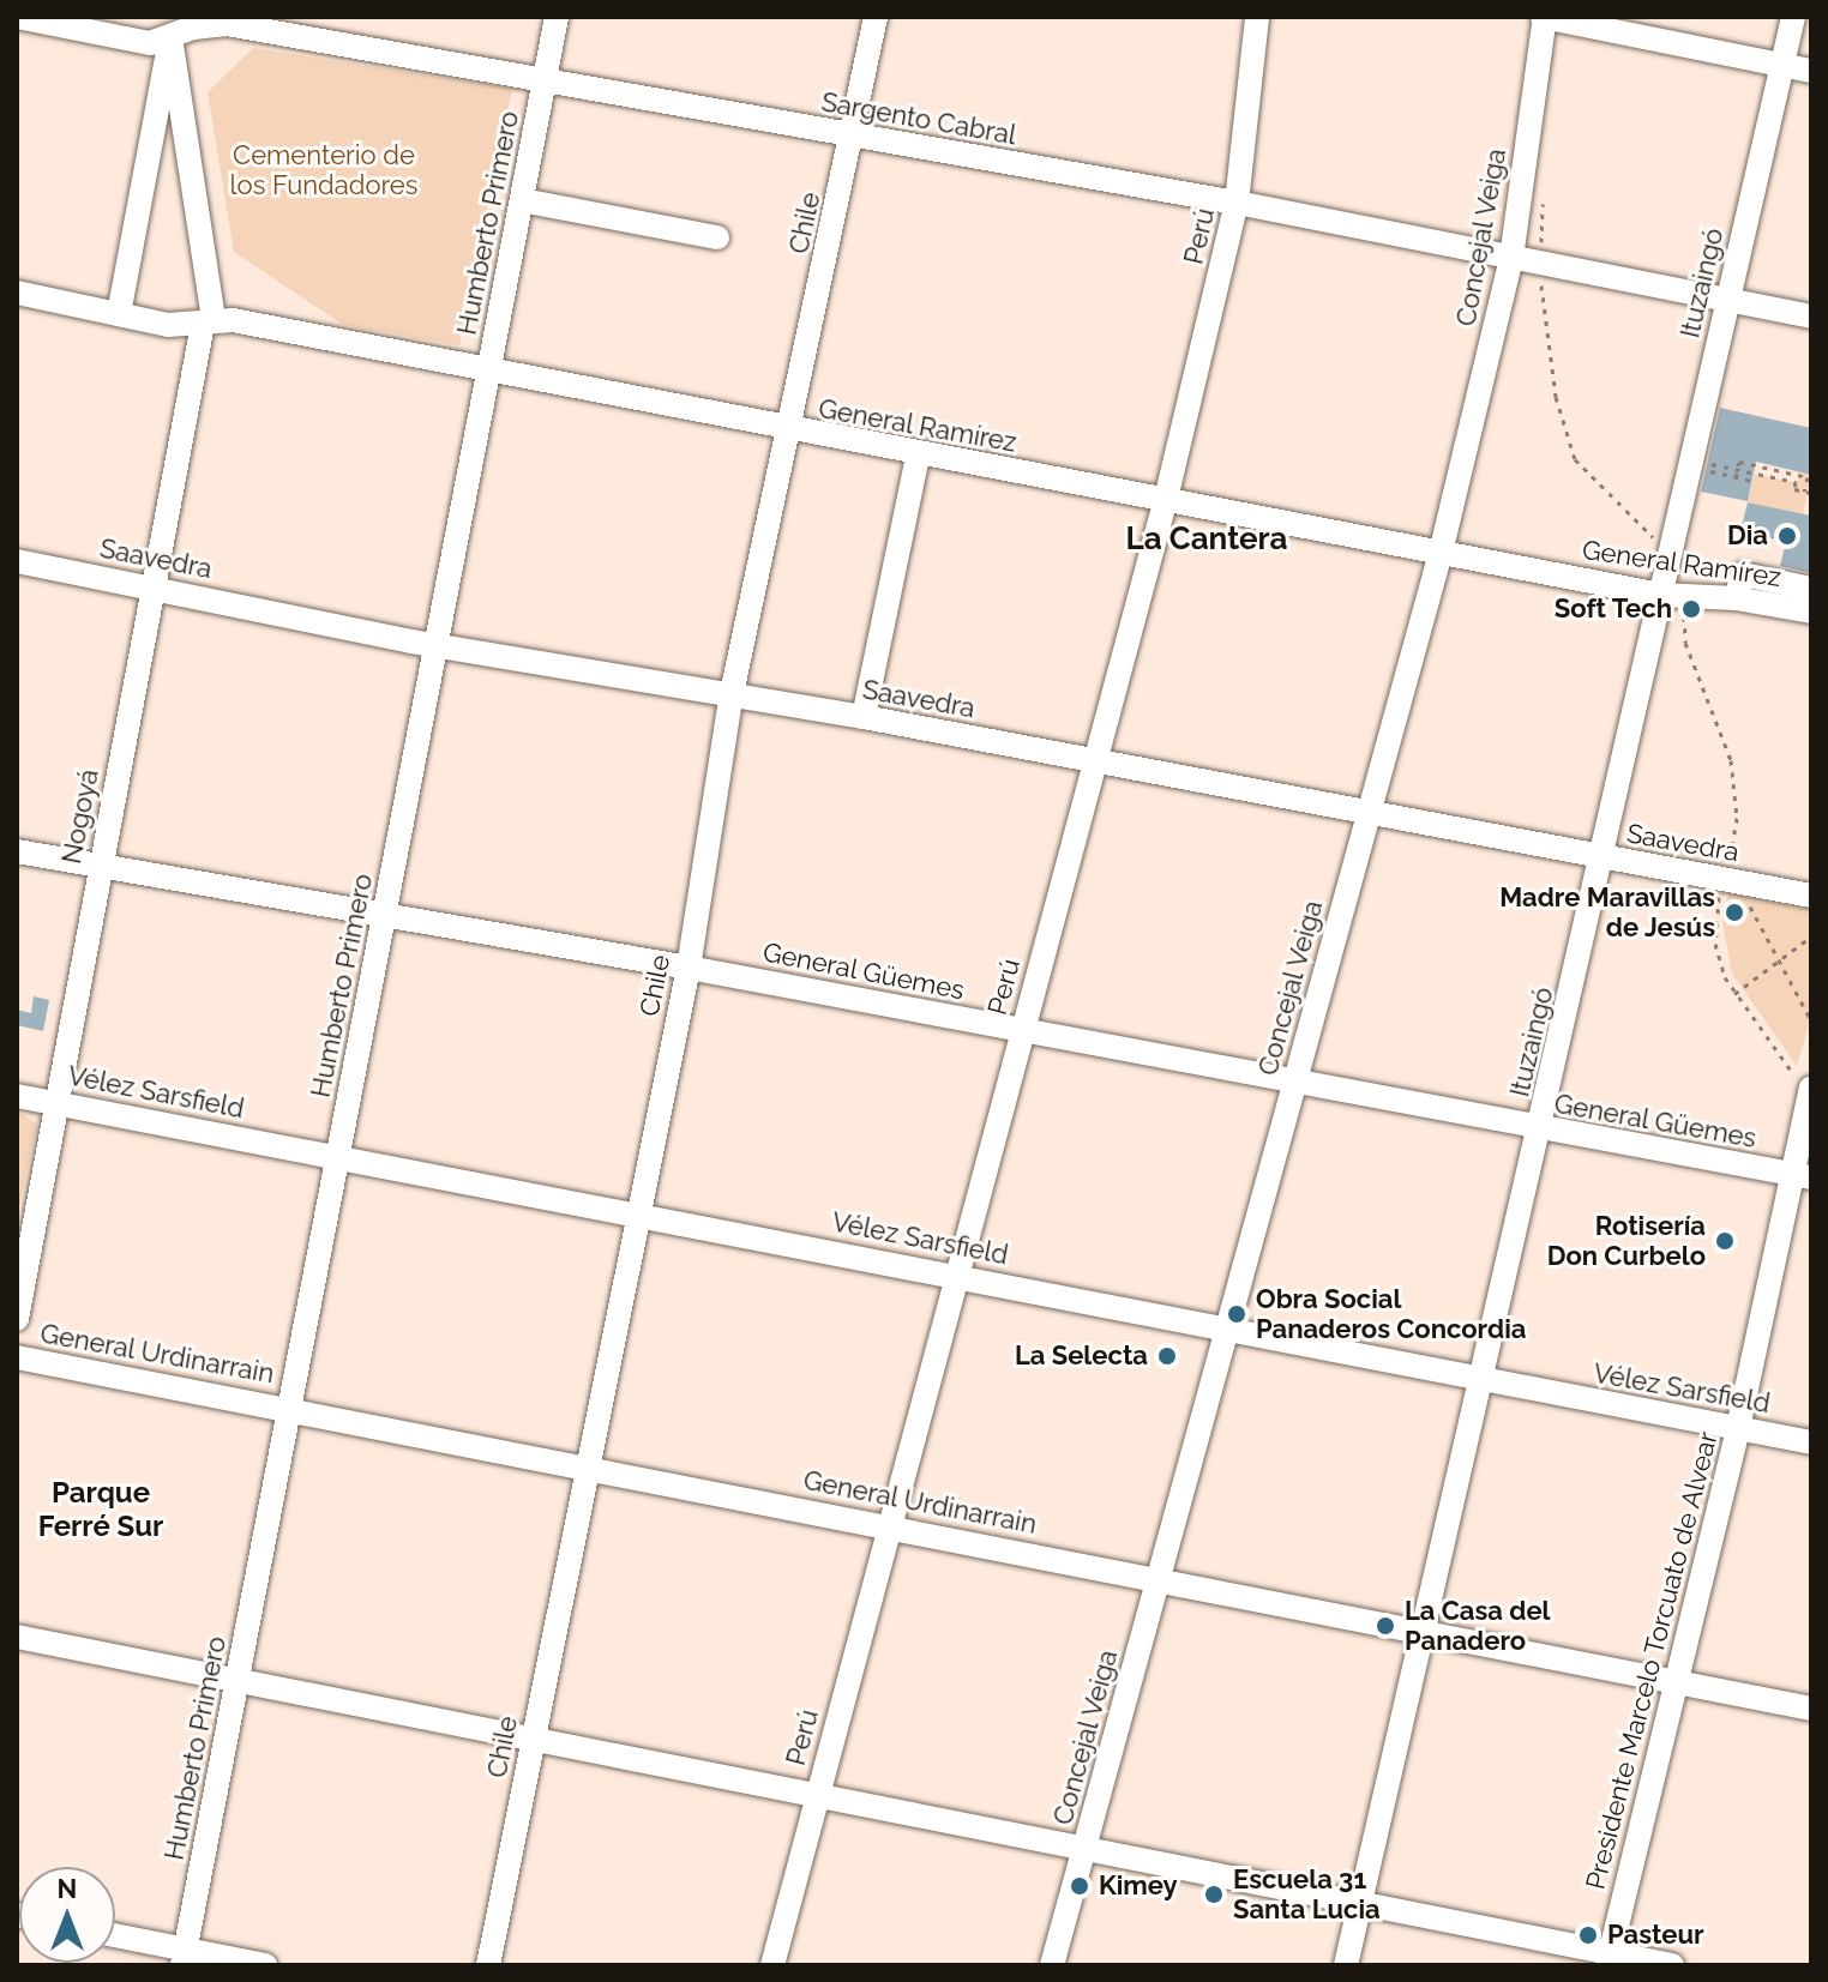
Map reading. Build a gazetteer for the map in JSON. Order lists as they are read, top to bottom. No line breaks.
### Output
{"streets":{"street":["Sargento Cabral","Humberto Primero","Chile","Perú","Concejal Veiga","Ituzaingó","General Ramírez","Saavedra","Nogoyá","General Güemes","Vélez Sarsfield","General Urdinarrain","Presidente Marcelo Torcuato de Alvear"]},"crossings":[["Sargento Cabral","Humberto Primero"],["Sargento Cabral","Chile"],["Sargento Cabral","Perú"],["Sargento Cabral","Concejal Veiga"],["Sargento Cabral","Ituzaingó"],["Sargento Cabral","Nogoyá"],["Humberto Primero","General Ramírez"],["Humberto Primero","Saavedra"],["Humberto Primero","General Güemes"],["Humberto Primero","Vélez Sarsfield"],["Humberto Primero","General Urdinarrain"],["Chile","General Ramírez"],["Chile","Saavedra"],["Chile","General Güemes"],["Chile","Vélez Sarsfield"],["Chile","General Urdinarrain"],["Perú","General Ramírez"],["Perú","Saavedra"],["Perú","General Güemes"],["Perú","Vélez Sarsfield"],["Perú","General Urdinarrain"],["Concejal Veiga","General Ramírez"],["Concejal Veiga","Saavedra"],["Concejal Veiga","General Güemes"],["Concejal Veiga","Vélez Sarsfield"],["Concejal Veiga","General Urdinarrain"],["Ituzaingó","General Ramírez"],["Ituzaingó","Saavedra"],["Ituzaingó","General Güemes"],["Ituzaingó","Vélez Sarsfield"],["Ituzaingó","General Urdinarrain"],["General Ramírez","Nogoyá"],["Saavedra","Nogoyá"],["Nogoyá","General Güemes"],["Nogoyá","Vélez Sarsfield"],["General Güemes","Presidente Marcelo Torcuato de Alvear"],["Vélez Sarsfield","Presidente Marcelo Torcuato de Alvear"],["General Urdinarrain","Presidente Marcelo Torcuato de Alvear"]],"districts":["La Cantera","Parque Ferré Sur"],"parks":["Cementerio de los Fundadores"],"places":["Dia","Soft Tech","Madre Maravillas de Jesús","Rotisería Don Curbelo","Obra Social Panaderos Concordia","La Selecta","La Casa del Panadero","Kimey","Escuela 31 Santa Lucia","Pasteur"],"north":"top"}
